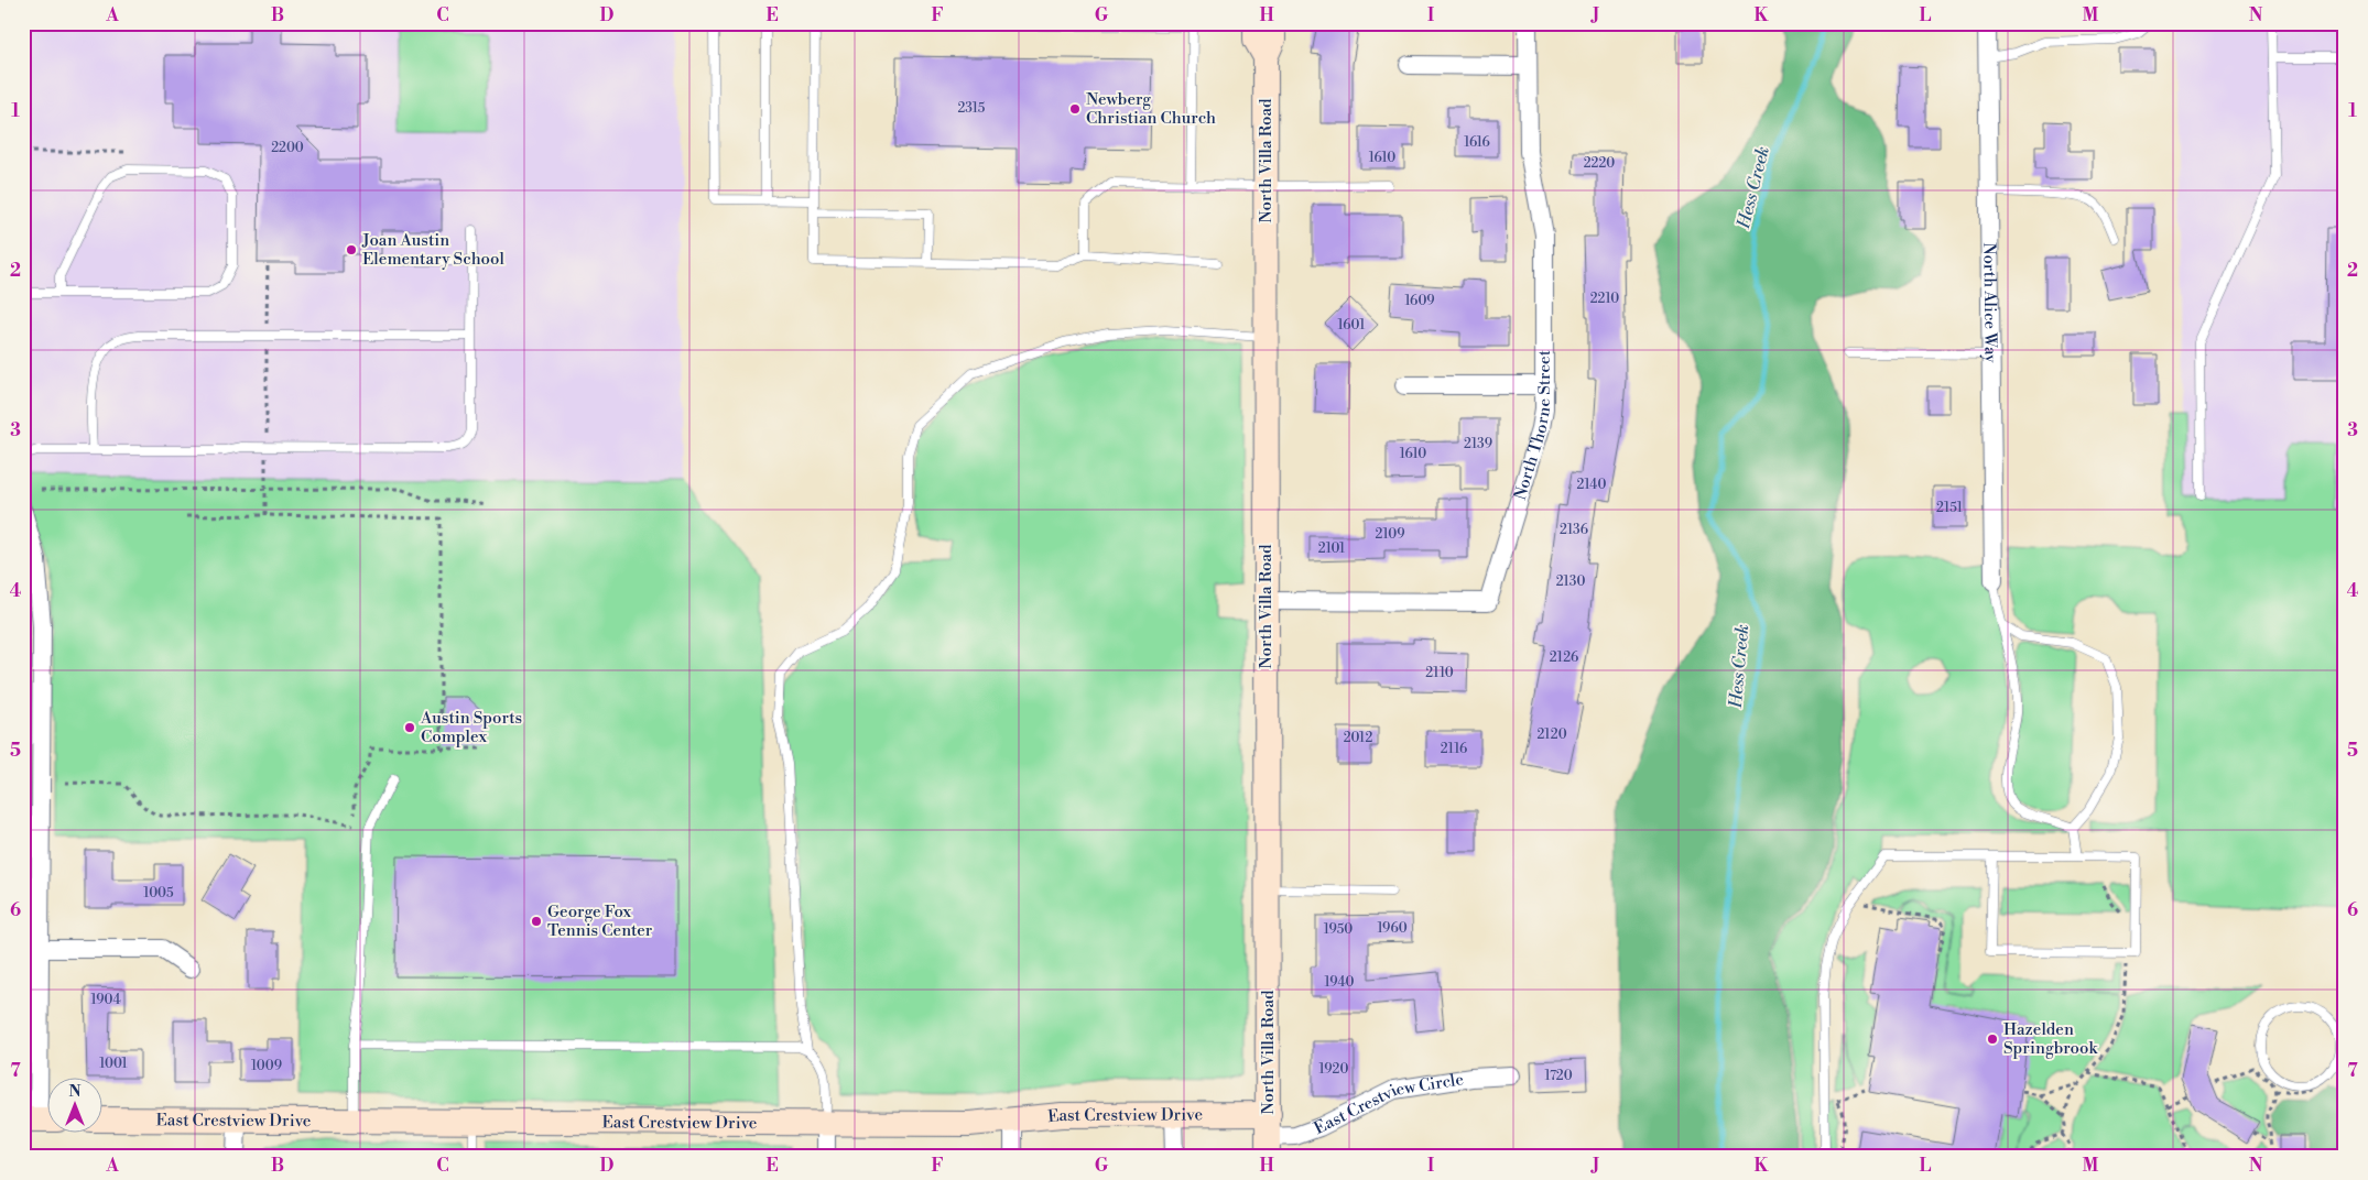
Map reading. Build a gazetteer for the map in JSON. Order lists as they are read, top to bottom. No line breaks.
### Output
{"streets":{"street":["North Villa Road","North Alice Way","North Thorne Street","East Crestview Circle","East Crestview Drive"]},"crossings":[["North Villa Road","North Thorne Street"],["North Villa Road","East Crestview Circle"],["North Villa Road","East Crestview Drive"],["East Crestview Circle","East Crestview Drive"]],"water":["Hess Creek"],"places":["Newberg Christian Church","Joan Austin Elementary School","Austin Sports Complex","George Fox Tennis Center","Hazelden Springbrook"],"house_numbers":["2315","1616","2200","1610","2220","2210","1609","1601","2139","1610","2140","2151","2136","2109","2101","2130","2126","2110","2120","2012","2116","1005","1960","1950","1940","1904","1001","1009","1920","1720"],"north":"top","grid":{"columns":["A","B","C","D","E","F","G","H","I","J","K","L","M","N"],"rows":["1","2","3","4","5","6","7"]}}
